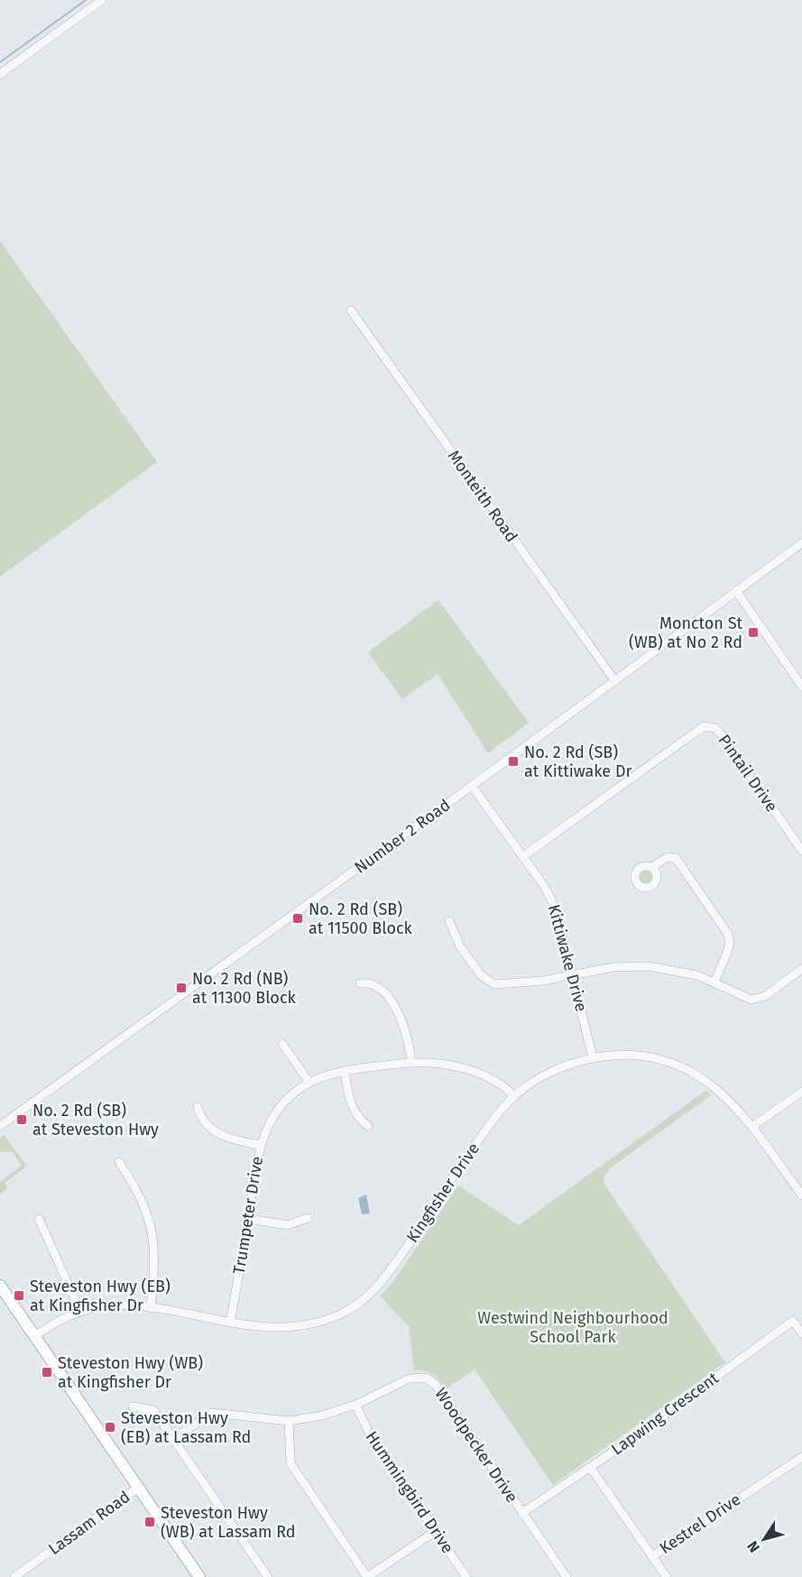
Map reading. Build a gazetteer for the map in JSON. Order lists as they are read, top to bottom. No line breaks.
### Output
{"streets":{"street":["Monteith Road","Pintail Drive","Number 2 Road","Kittiwake Drive","Kingfisher Drive","Trumpeter Drive","Lapwing Crescent","Woodpecker Drive","Hummingbird Drive","Lassam Road","Kestrel Drive"]},"crossings":[["Monteith Road","Number 2 Road"],["Pintail Drive","Kittiwake Drive"],["Number 2 Road","Kittiwake Drive"],["Kittiwake Drive","Kingfisher Drive"],["Kingfisher Drive","Trumpeter Drive"],["Lapwing Crescent","Woodpecker Drive"],["Woodpecker Drive","Hummingbird Drive"]],"parks":["Westwind Neighbourhood School Park"],"places":{"transit":["Moncton St (WB) at No 2 Rd","No. 2 Rd (SB) at Kittiwake Dr","No. 2 Rd (SB) at 11500 Block","No. 2 Rd (NB) at 11300 Block","No. 2 Rd (SB) at Steveston Hwy","Steveston Hwy (EB) at Kingfisher Dr","Steveston Hwy (WB) at Kingfisher Dr","Steveston Hwy (EB) at Lassam Rd","Steveston Hwy (WB) at Lassam Rd"]},"north":"bottom left"}
